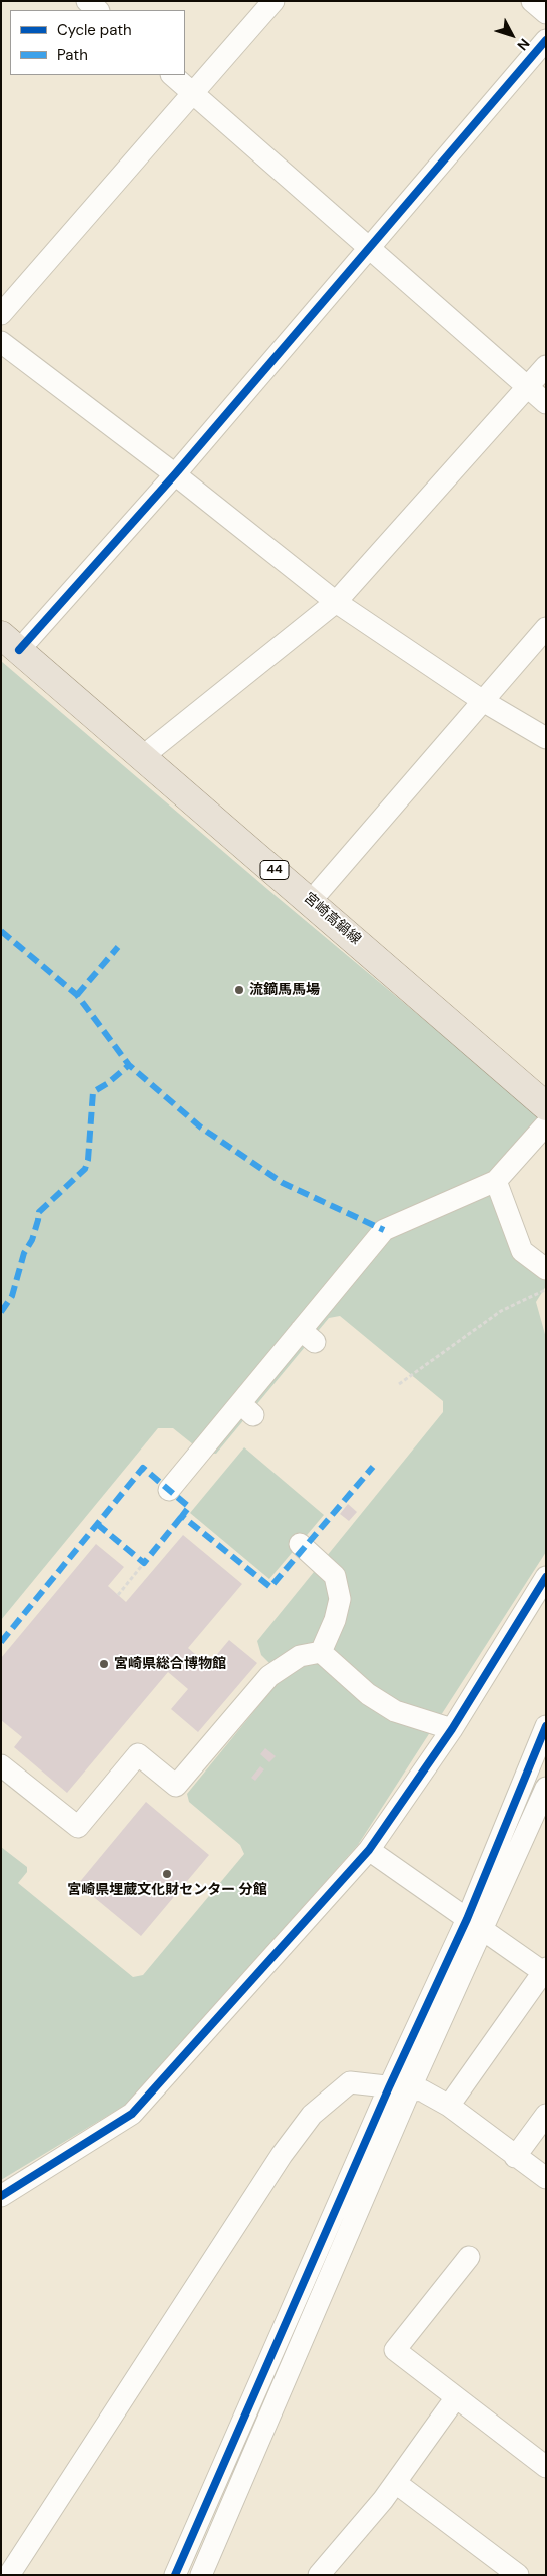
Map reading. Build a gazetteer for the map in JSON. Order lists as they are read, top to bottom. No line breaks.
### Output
{"streets":{"main road":["44","宮崎高鍋線"]},"places":["流鏑馬馬場","宮崎県総合博物館","宮崎県埋蔵文化財センター 分館"],"legend":["Cycle path","Path"],"north":"bottom right"}
